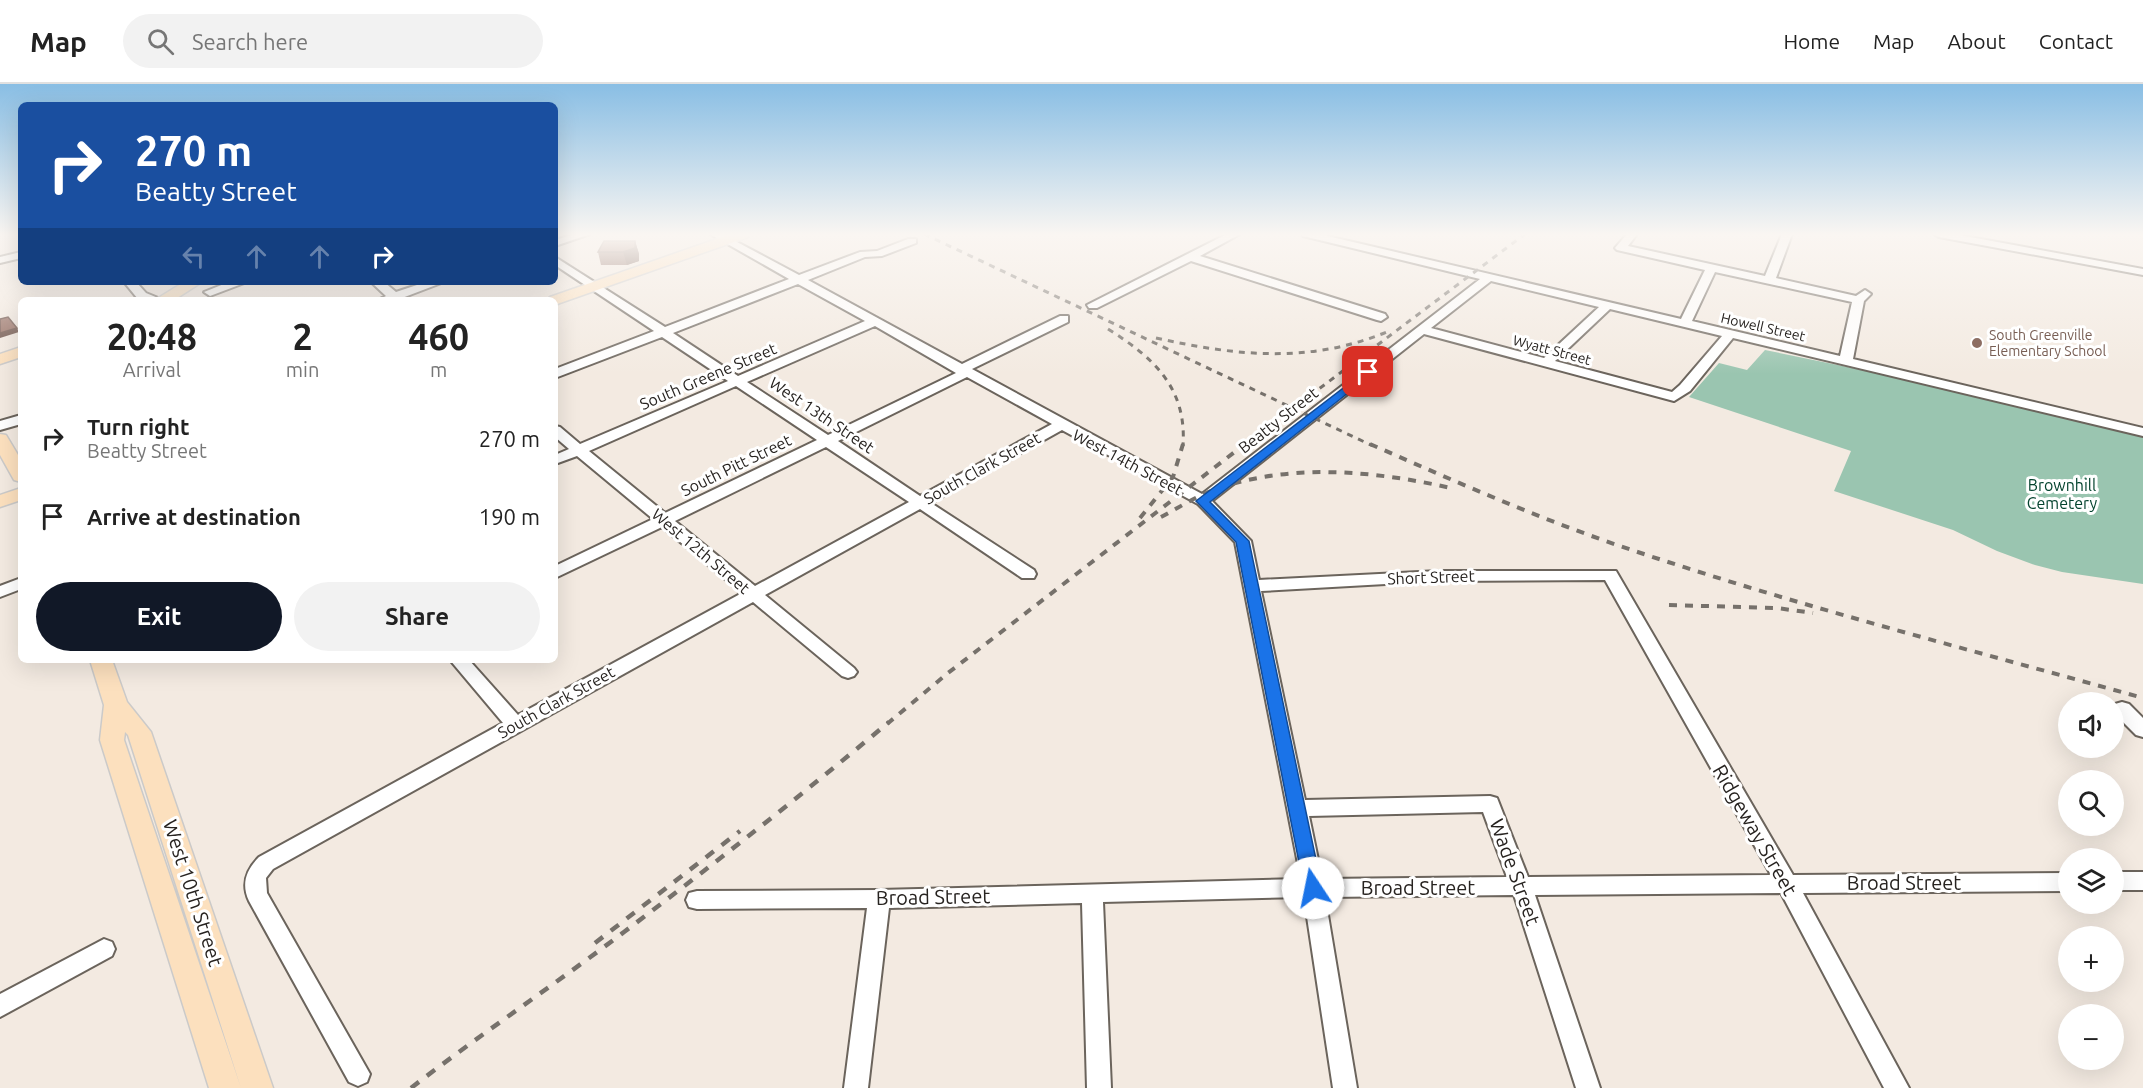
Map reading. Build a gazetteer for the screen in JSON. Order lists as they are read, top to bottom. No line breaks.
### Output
{"streets":{"main road":["West 10th Street"],"street":["Howell Street","Wyatt Street","South Greene Street","West 13th Street","Beatty Street","West 14th Street","South Pitt Street","South Clark Street","West 12th Street","Short Street","Ridgeway Street","Wade Street","Broad Street"]},"crossings":[["Howell Street","Wyatt Street"],["Wyatt Street","Beatty Street"],["South Greene Street","West 13th Street"],["South Greene Street","West 14th Street"],["South Greene Street","West 12th Street"],["West 13th Street","South Pitt Street"],["West 13th Street","South Clark Street"],["Beatty Street","West 14th Street"],["West 14th Street","South Pitt Street"],["West 14th Street","South Clark Street"],["West 14th Street","Short Street"],["West 14th Street","Wade Street"],["West 14th Street","Broad Street"],["South Pitt Street","West 12th Street"],["South Clark Street","West 12th Street"],["Short Street","Ridgeway Street"],["Ridgeway Street","Broad Street"],["Wade Street","Broad Street"]],"parks":["Brownhill Cemetery"],"places":["South Greenville Elementary School"],"page":{"header":"Map","search":"Search here","nav":["Home","Map","About","Contact"],"turn":["270 m","Beatty Street"],"eta":["20:48","Arrival","2","min","460","m"],"list":[{"name":"Turn right","note":"Beatty Street","value":"270 m"},{"name":"Arrive at destination","value":"190 m"}],"buttons":["Exit","Share"],"map_buttons":["+","−"]}}
